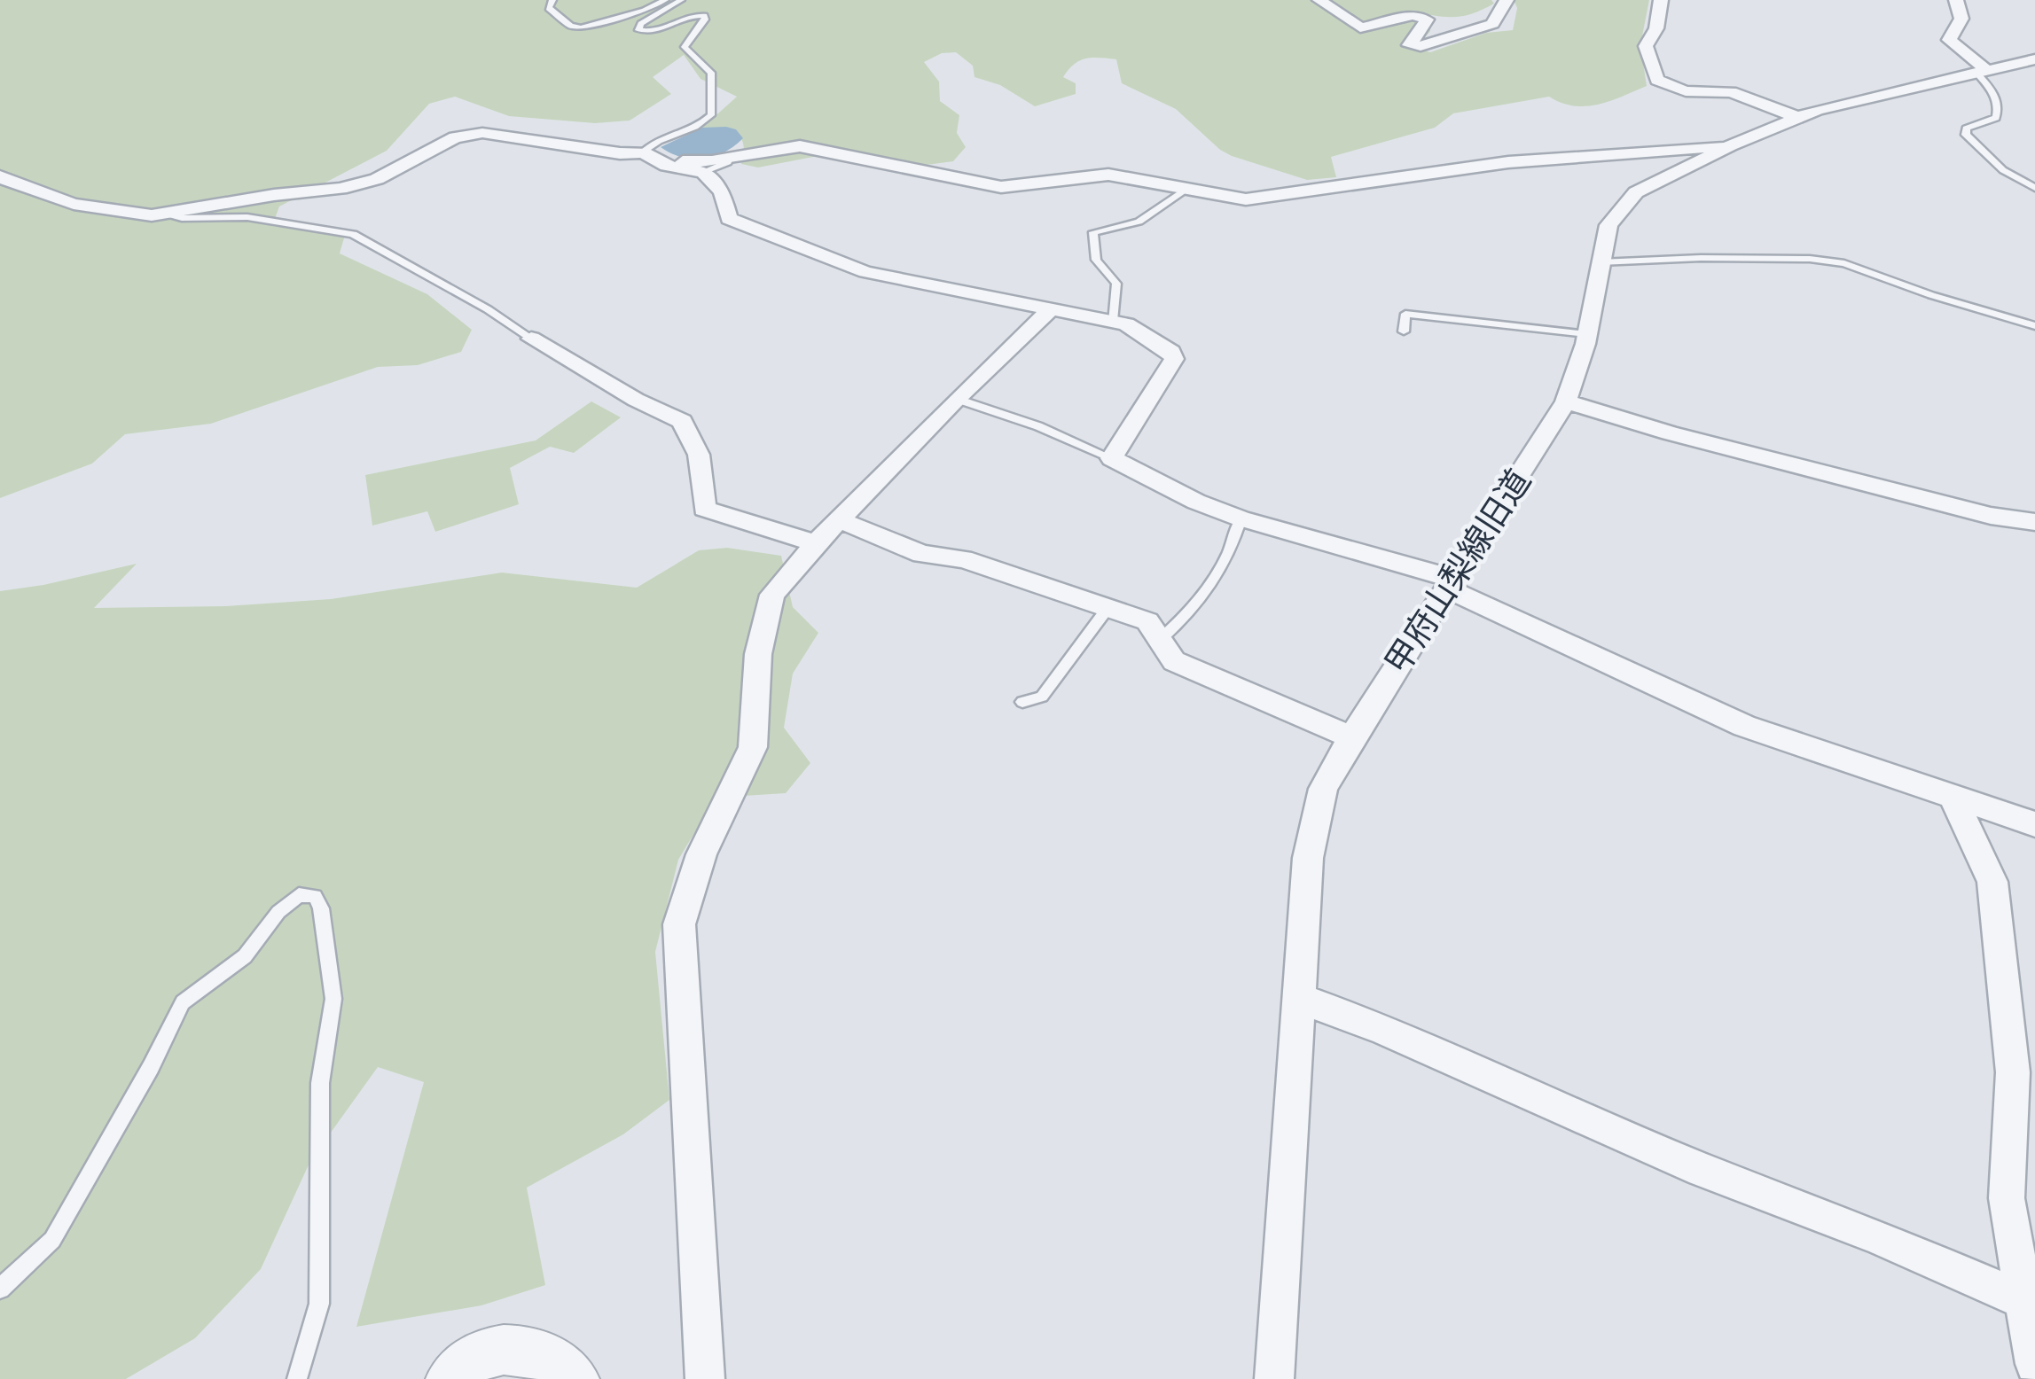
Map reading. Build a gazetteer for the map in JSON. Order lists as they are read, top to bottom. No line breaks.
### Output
{"streets":{"street":["甲府山梨線旧道"]}}
